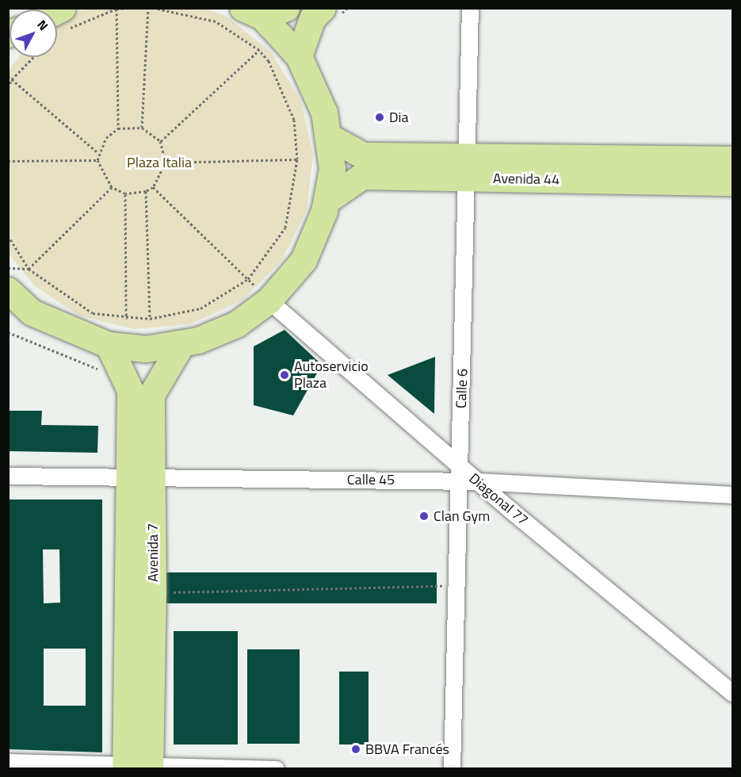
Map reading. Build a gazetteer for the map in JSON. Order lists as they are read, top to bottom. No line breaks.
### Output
{"streets":{"main road":["Avenida 44","Avenida 7"],"street":["Calle 6","Calle 45","Diagonal 77"]},"crossings":[["Avenida 44","Calle 6"],["Calle 6","Calle 45"],["Calle 6","Diagonal 77"],["Calle 45","Diagonal 77"],["Calle 45","Avenida 7"]],"parks":["Plaza Italia"],"places":["Dia","Autoservicio Plaza","Clan Gym","BBVA Francés"],"north":"top right"}
